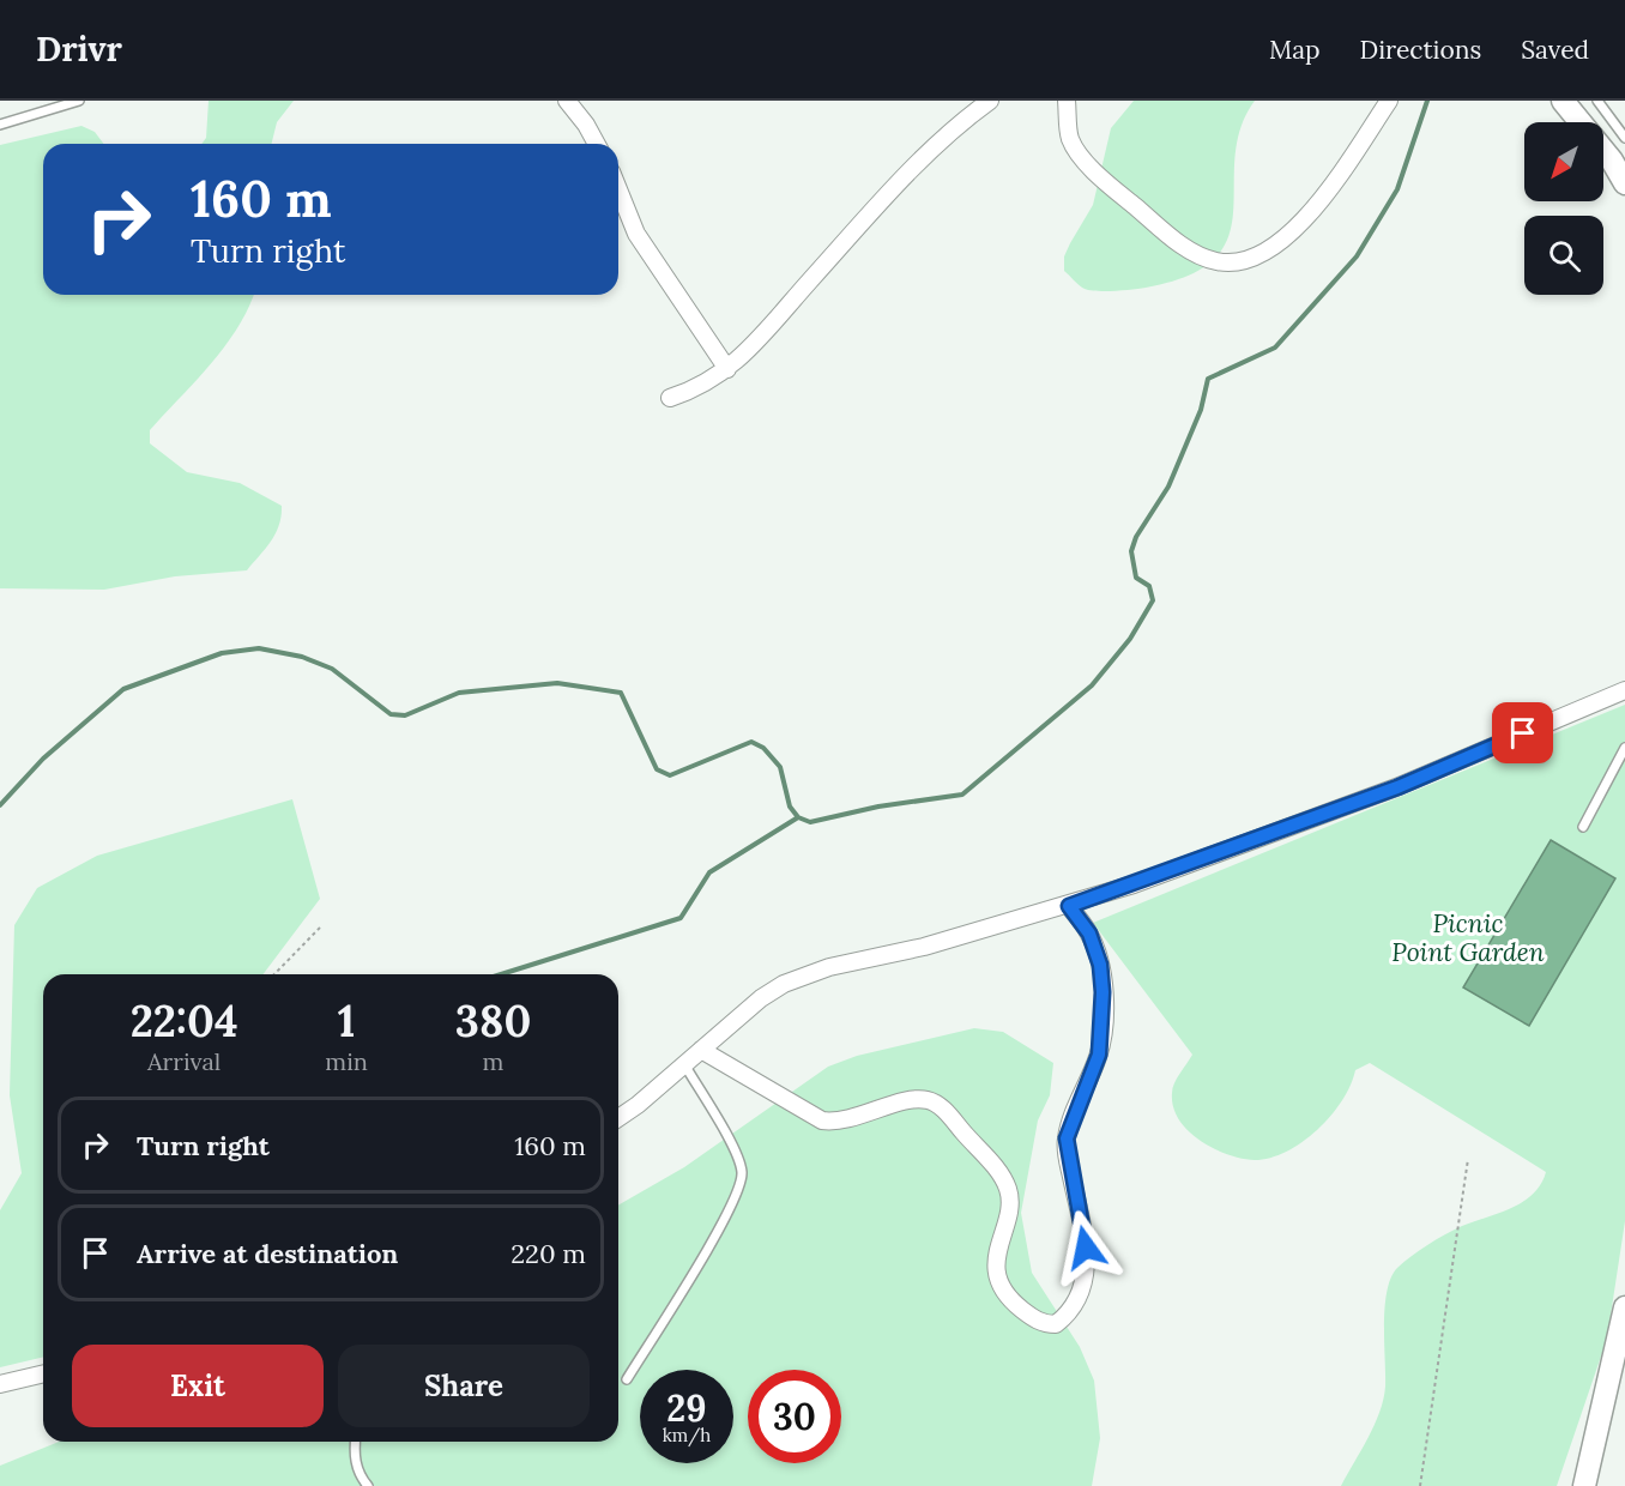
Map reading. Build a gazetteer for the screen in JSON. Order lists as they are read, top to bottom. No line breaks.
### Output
{"parks":["Picnic Point Garden"],"north":"bottom left","page":{"header":"Drivr","nav":["Map","Directions","Saved"],"turn":["160 m","Turn right"],"eta":["22:04","Arrival","1","min","380","m"],"list":[{"name":"Turn right","value":"160 m"},{"name":"Arrive at destination","value":"220 m"}],"buttons":["Exit","Share"],"speed":"29 km/h","limit":"30"}}
